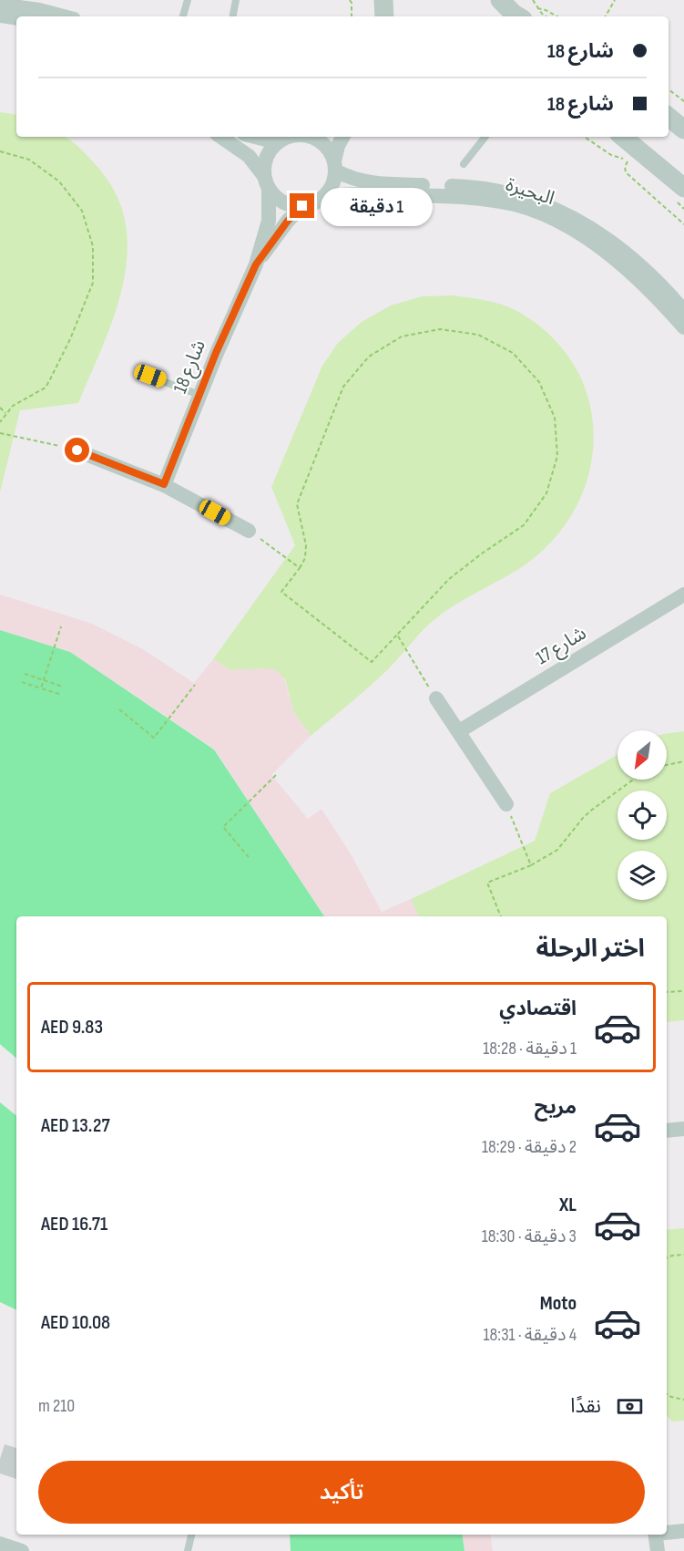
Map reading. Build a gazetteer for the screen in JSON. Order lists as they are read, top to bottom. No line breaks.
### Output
{"streets":{"street":["البحيرة","شارع 18","شارع 17"]},"north":"bottom left","page":{"banner":["شارع 18","شارع 18"],"bubble":"1 دقيقة","heading":"اختر الرحلة","list":[{"name":"اقتصادي","note":"1 دقيقة · 18:28","value":"AED 9.83"},{"name":"مريح","note":"2 دقيقة · 18:29","value":"AED 13.27"},{"name":"XL","note":"3 دقيقة · 18:30","value":"AED 16.71"},{"name":"Moto","note":"4 دقيقة · 18:31","value":"AED 10.08"}],"pay":["نقدًا","210 m"],"buttons":"تأكيد"}}
